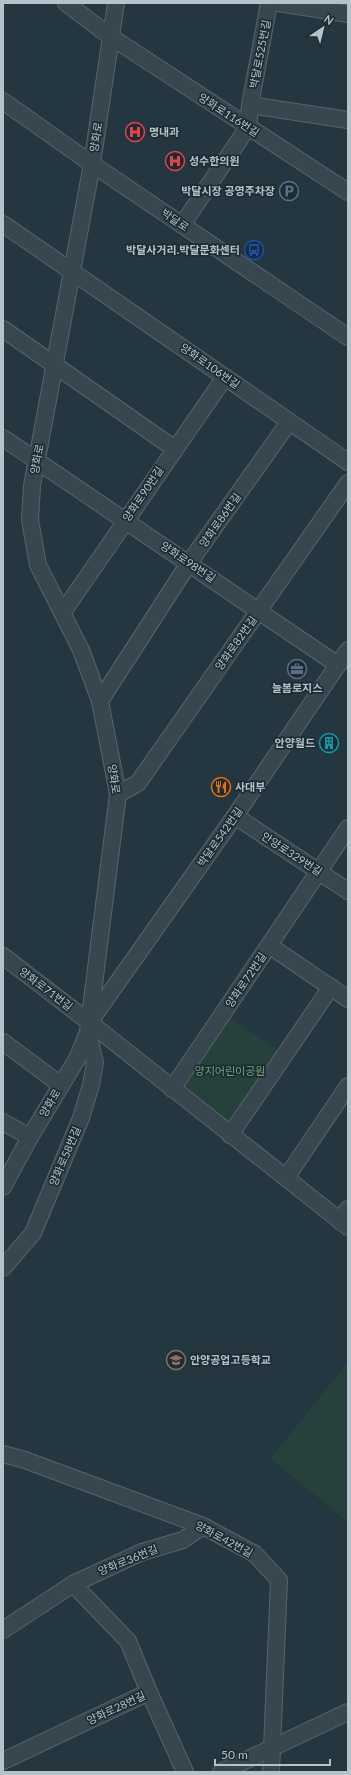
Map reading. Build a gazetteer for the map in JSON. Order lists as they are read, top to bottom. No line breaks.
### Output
{"streets":{"street":["박달로525번길","양화로116번길","양화로","박달로","양화로106번길","양화로90번길","양화로86번길","양화로98번길","양화로82번길","박달로542번길","안양로329번길","양화로72번길","양화로71번길","양화로58번길","양화로42번길","양화로36번길","양화로28번길"]},"crossings":[["박달로525번길","양화로116번길"],["박달로525번길","박달로"],["양화로116번길","양화로"],["양화로","박달로"],["양화로","양화로106번길"],["양화로","양화로90번길"],["양화로","양화로86번길"],["양화로","양화로98번길"],["양화로","양화로82번길"],["양화로","박달로542번길"],["양화로","양화로71번길"],["양화로","양화로58번길"],["양화로106번길","양화로90번길"],["양화로106번길","양화로86번길"],["양화로90번길","양화로98번길"],["양화로86번길","양화로98번길"],["양화로98번길","양화로82번길"],["양화로98번길","박달로542번길"],["박달로542번길","안양로329번길"],["박달로542번길","양화로71번길"],["박달로542번길","양화로58번길"],["안양로329번길","양화로72번길"],["양화로71번길","양화로58번길"],["양화로42번길","양화로36번길"]],"parks":["양지어린이공원"],"places":{"hospital":["명내과","성수한의원"],"parking":["박달시장 공영주차장"],"bus stop":["박달사거리.박달문화센터"],"office":["늘봄로지스"],"building":["안양월드"],"restaurant":["사대부"],"school or university":["안양공업고등학교"]},"scale_bar":"50 m","north":"top right"}
